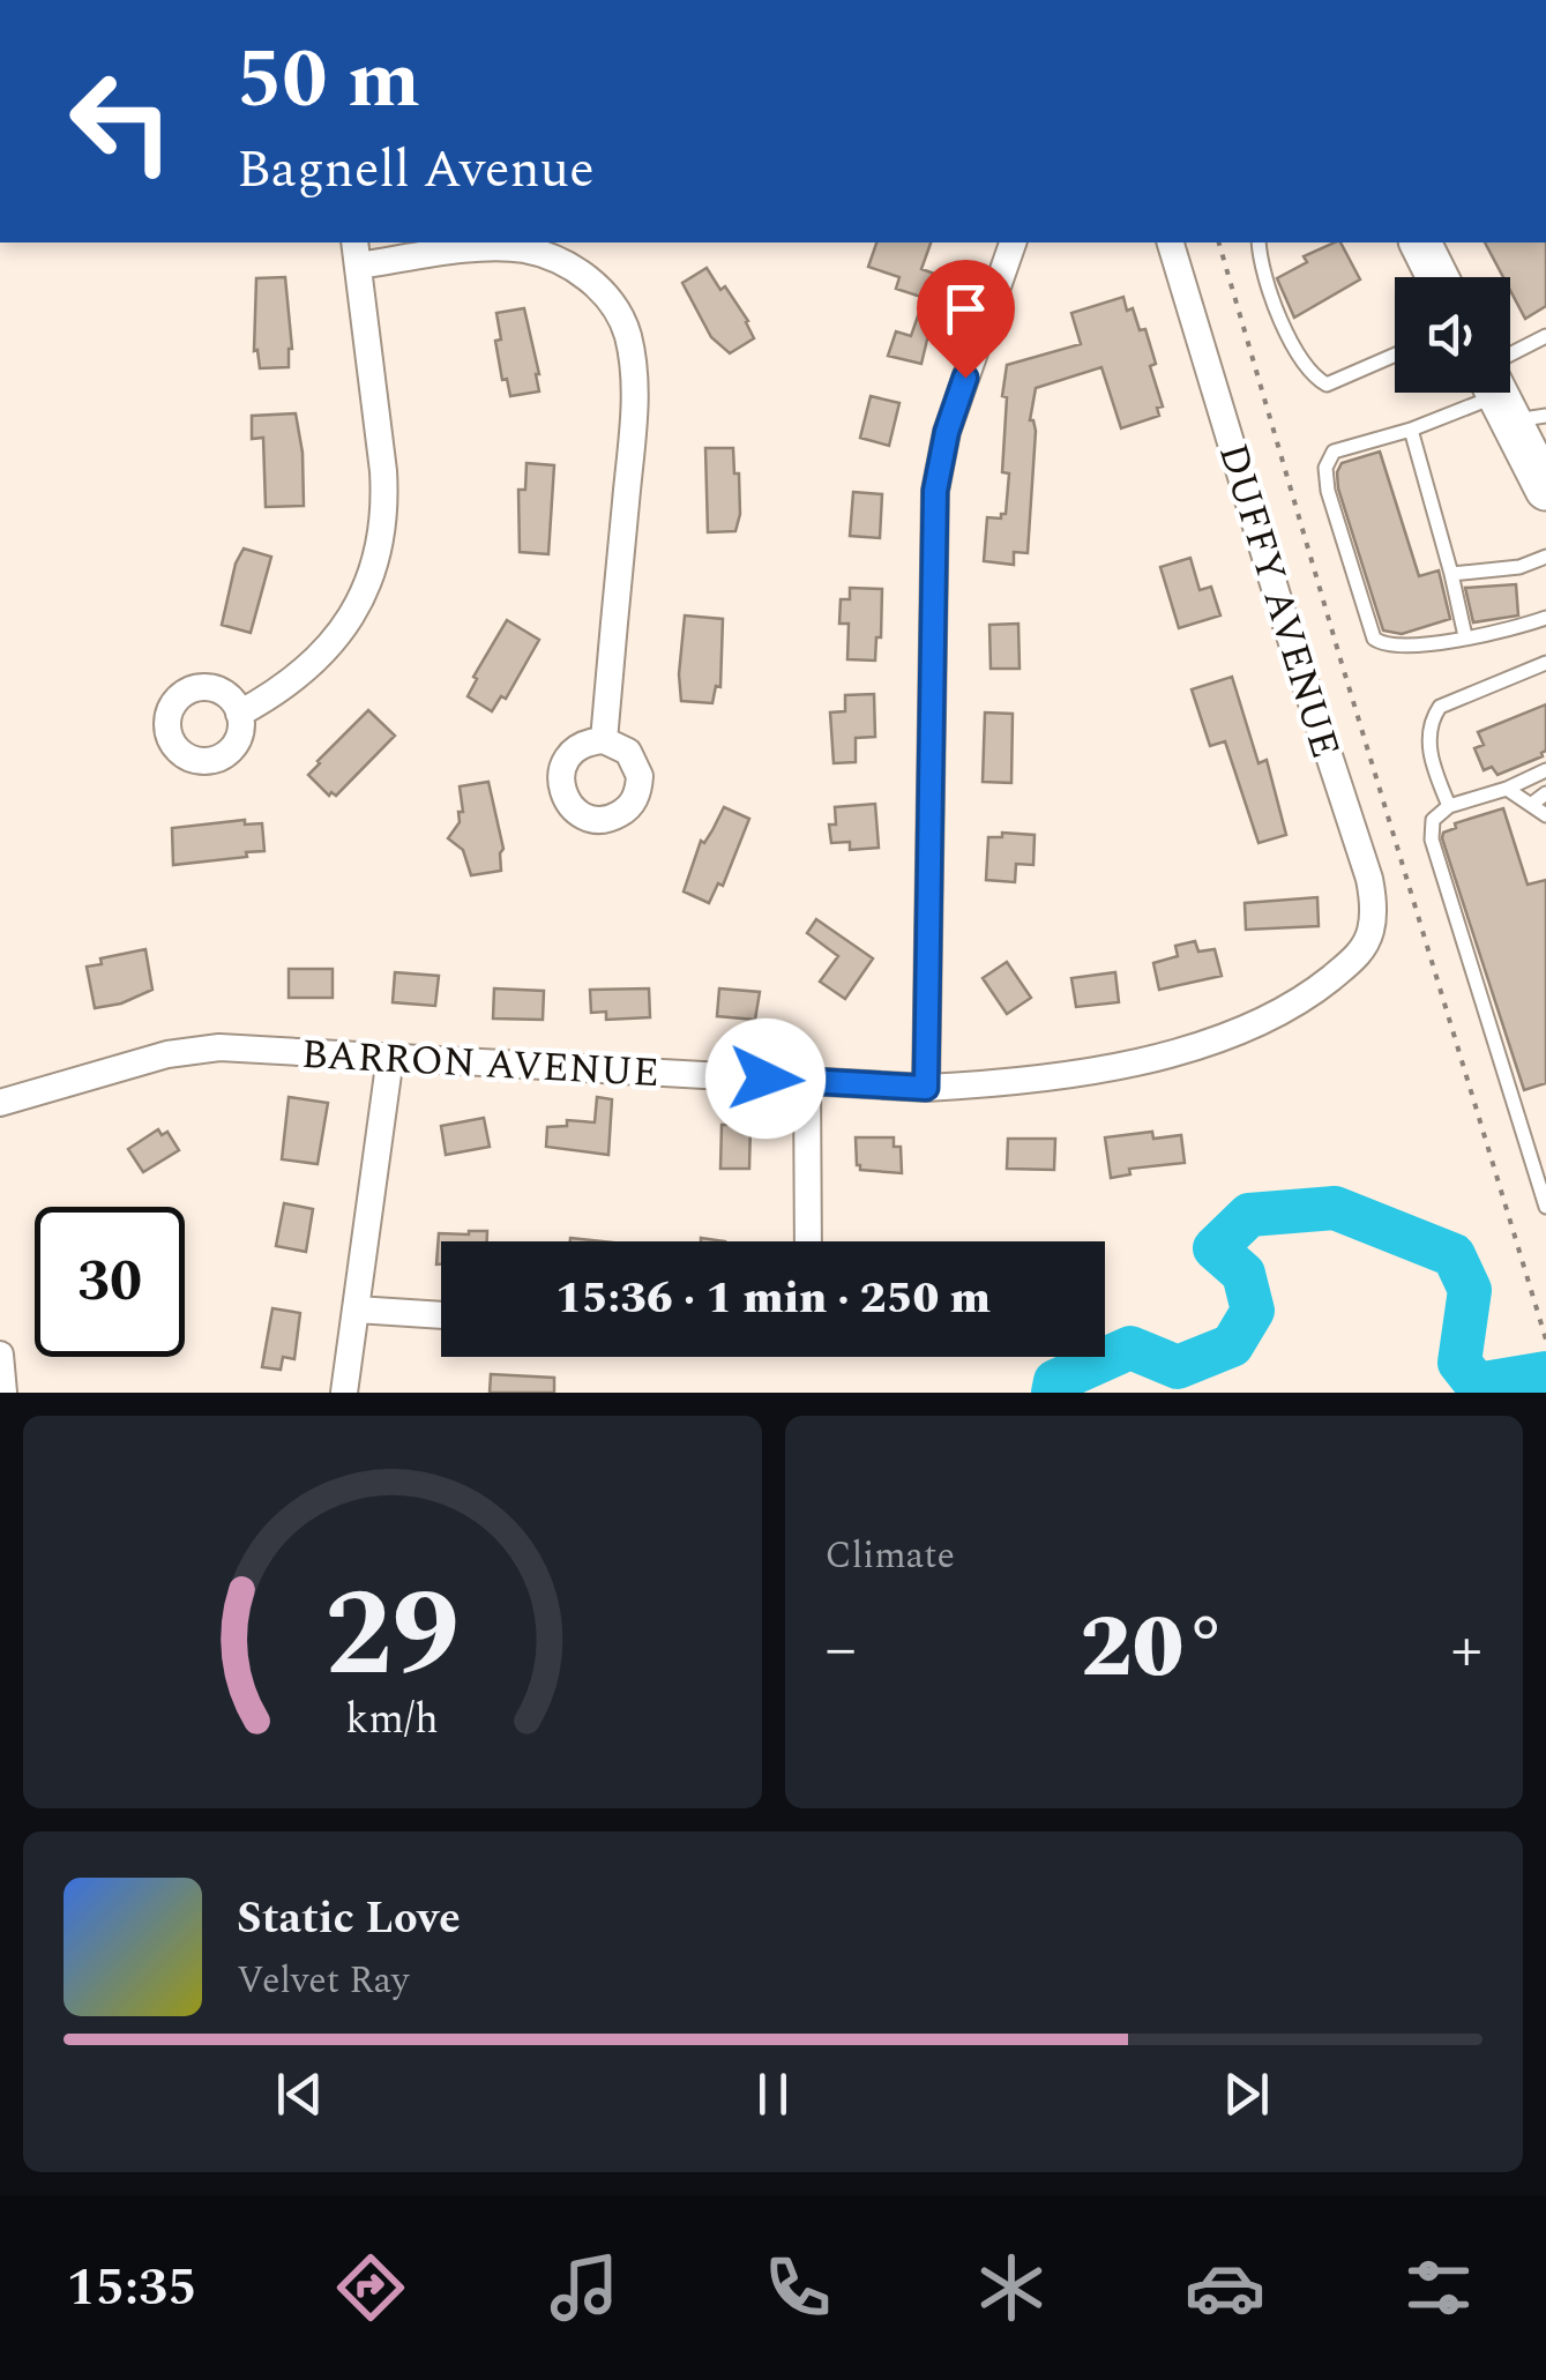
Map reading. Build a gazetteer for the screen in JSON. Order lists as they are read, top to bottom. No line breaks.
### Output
{"streets":{"street":["DUFFY AVENUE","BARRON AVENUE"]},"crossings":[["DUFFY AVENUE","BARRON AVENUE"]],"page":{"turn":["50 m","Bagnell Avenue"],"limit":"30","trip":"15:36 · 1 min · 250 m","tile":"Climate","heat":["−","20°","+"],"song":["Static Love","Velvet Ray"],"tabs":"15:35","gauge":["29","km/h"]}}
